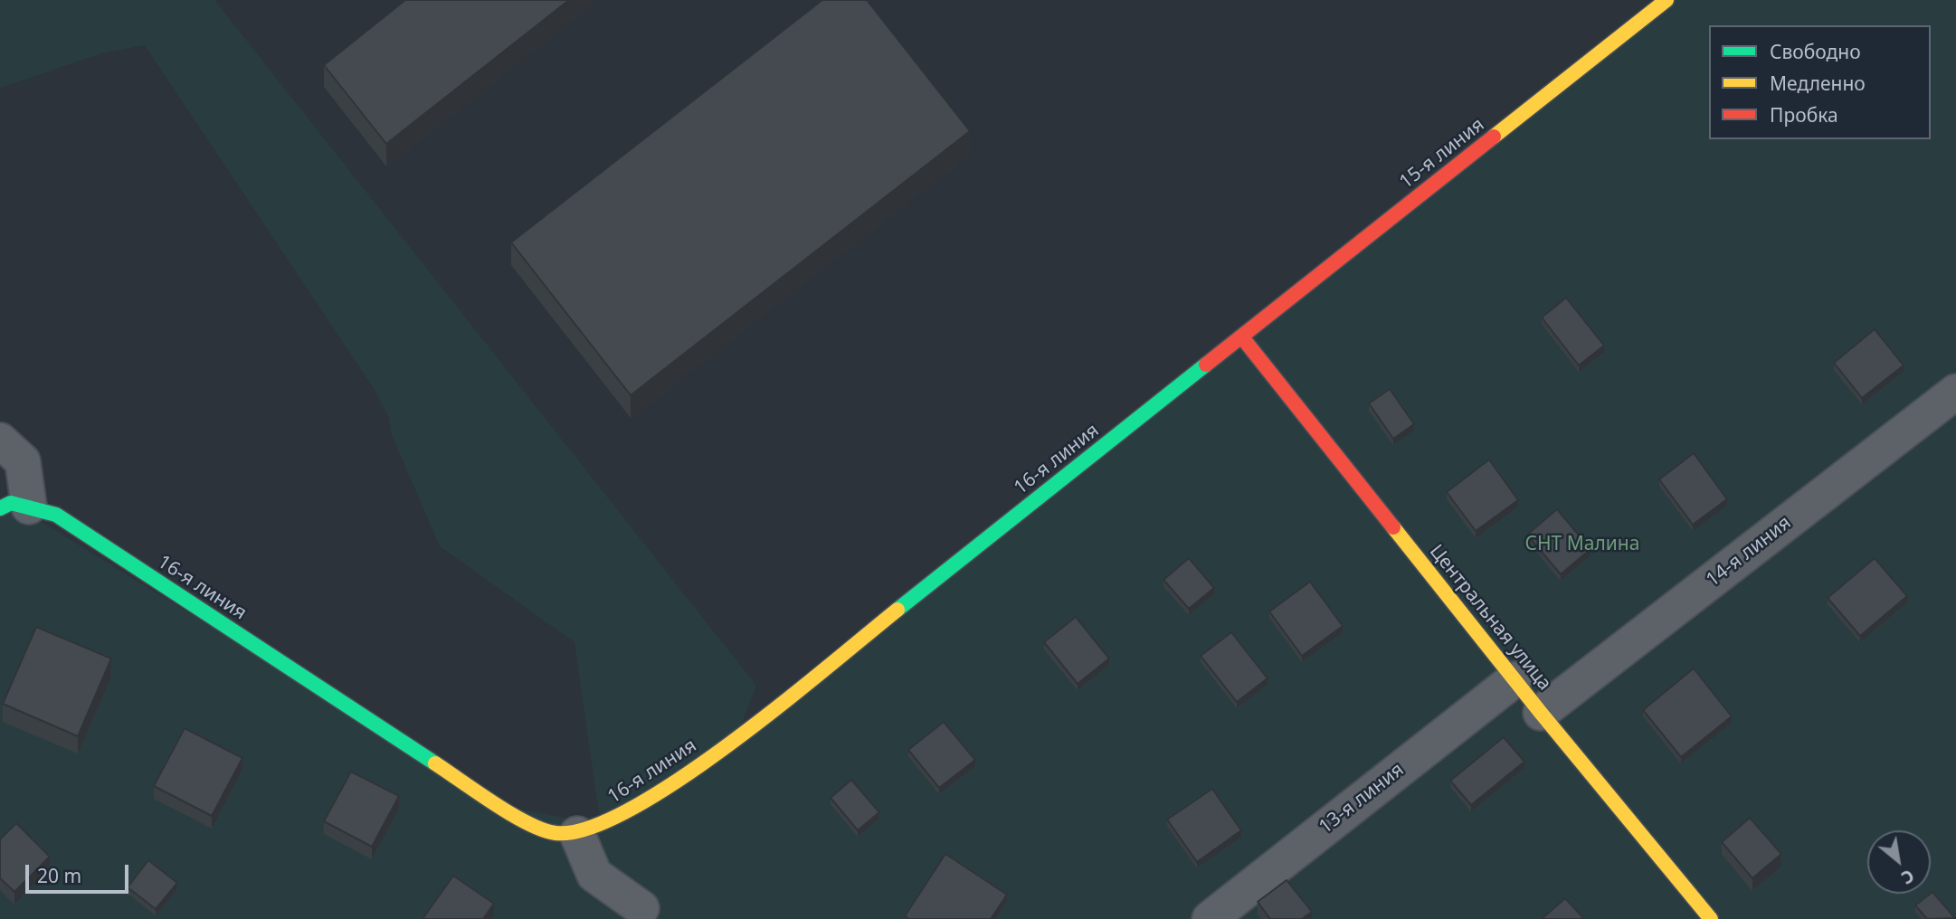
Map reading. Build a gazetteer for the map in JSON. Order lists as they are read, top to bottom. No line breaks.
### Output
{"streets":{"street":["15-я линия","16-я линия","14-я линия","Центральная улица","13-я линия"]},"crossings":[["15-я линия","16-я линия"],["15-я линия","Центральная улица"],["16-я линия","Центральная улица"],["14-я линия","Центральная улица"],["Центральная улица","13-я линия"]],"parks":["СНТ Малина"],"legend":["Свободно","Медленно","Пробка"],"scale_bar":"20 m","north":"bottom right"}
